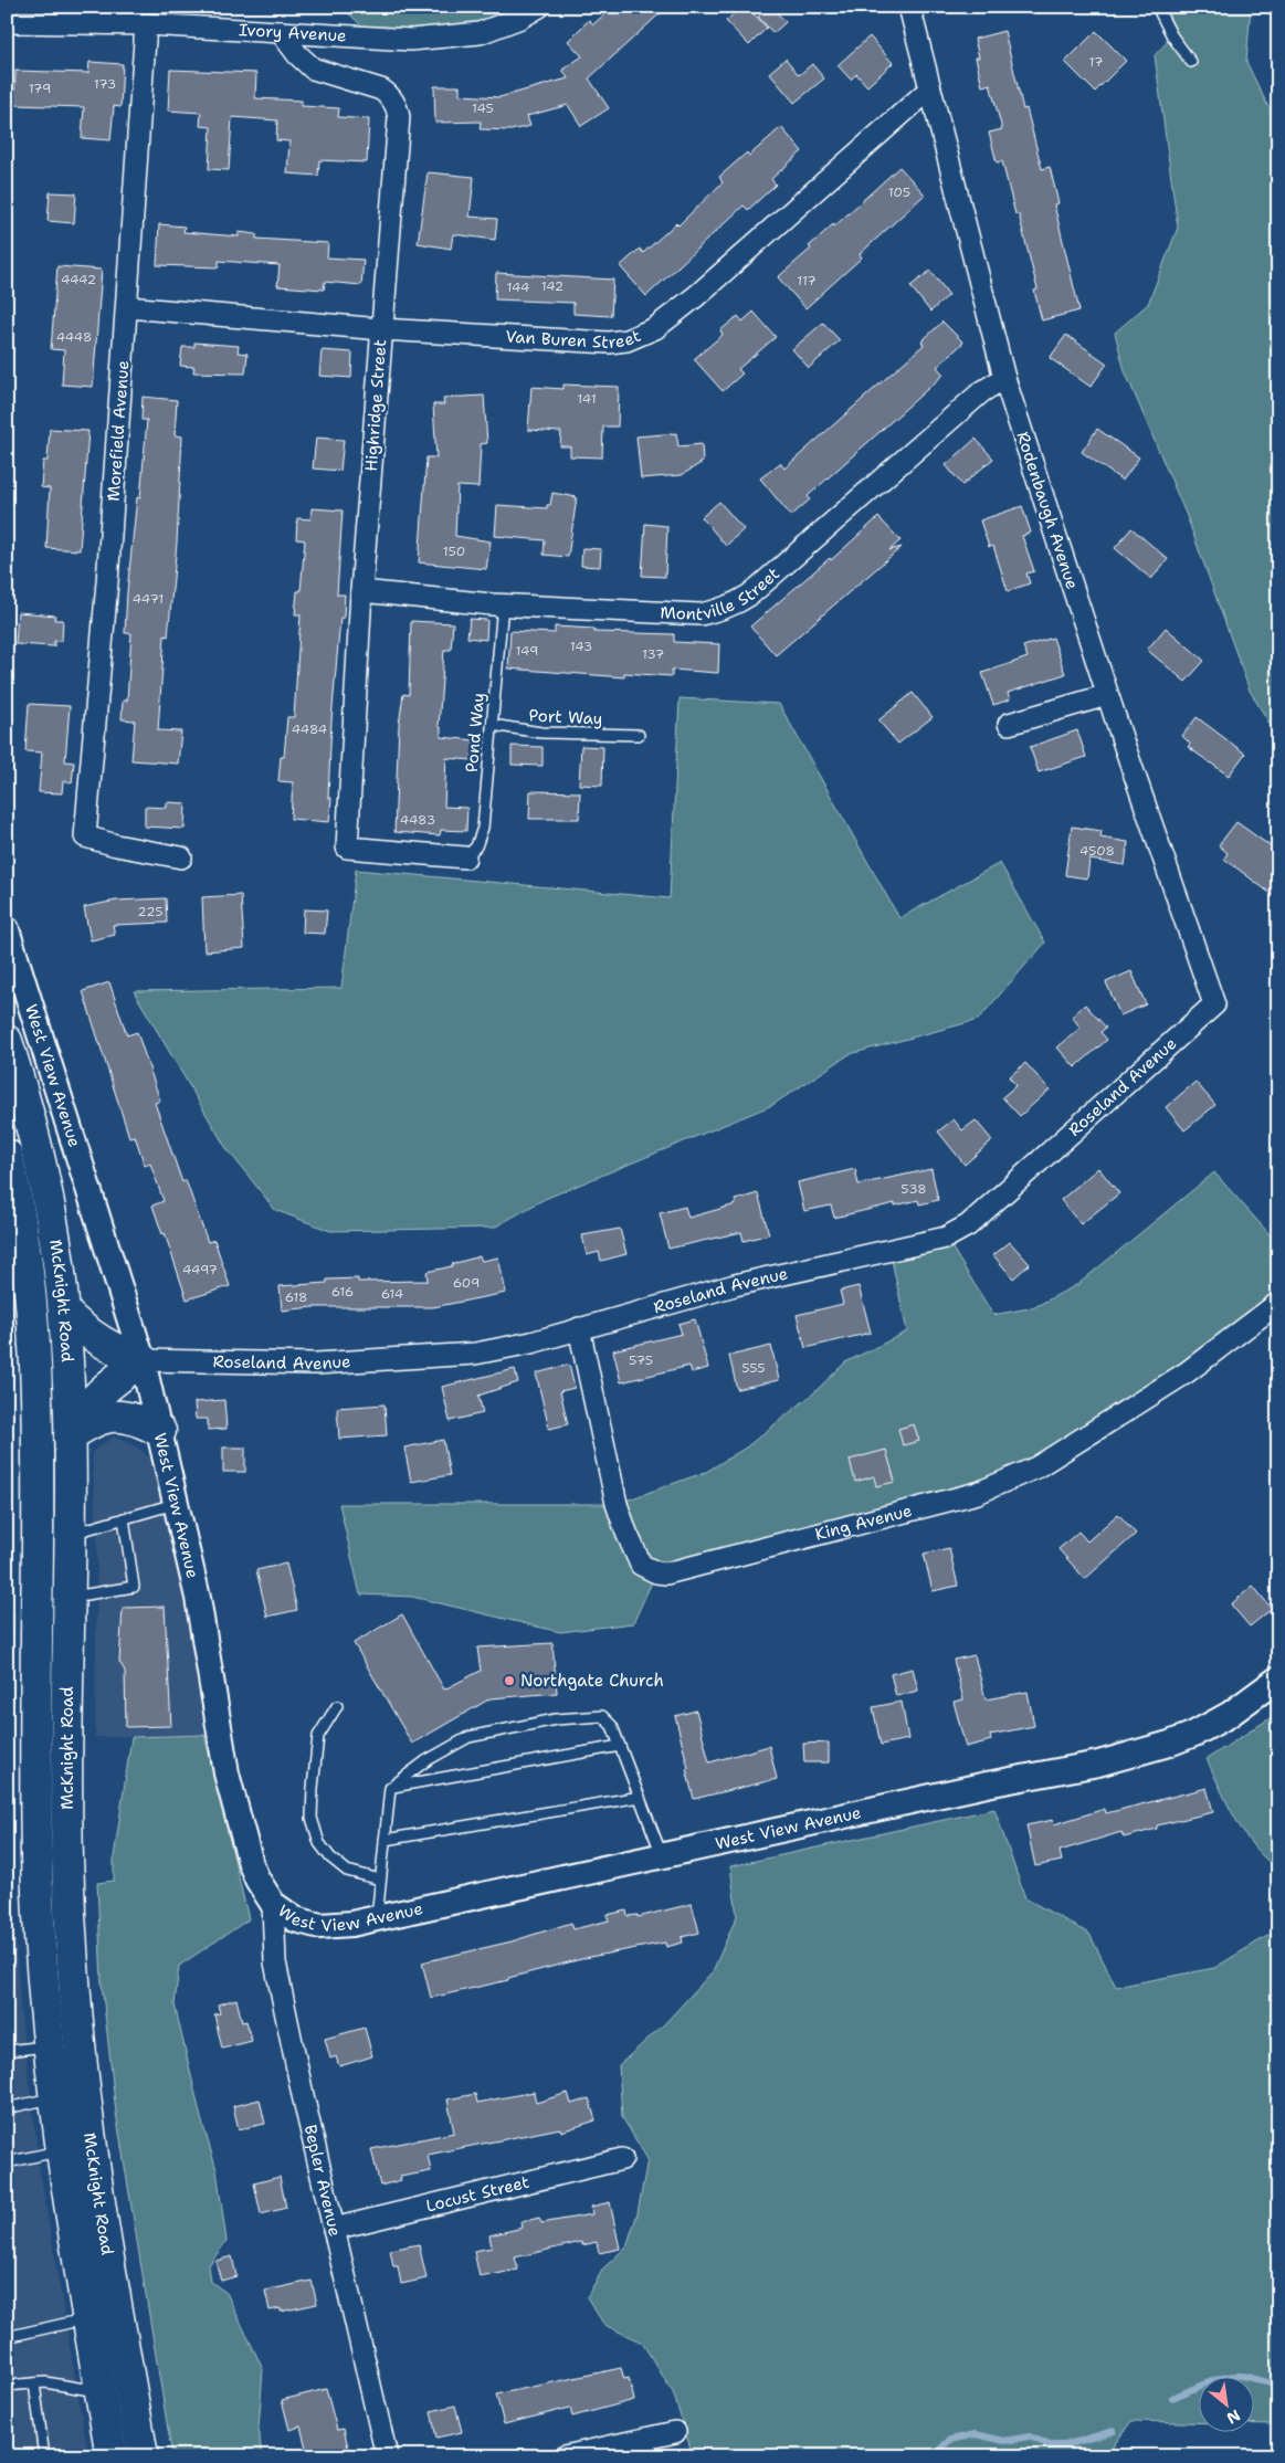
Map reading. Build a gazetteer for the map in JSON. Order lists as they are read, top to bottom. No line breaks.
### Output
{"streets":{"highway":["McKnight Road"],"street":["Ivory Avenue","Van Buren Street","Highridge Street","Morefield Avenue","Rodenbaugh Avenue","Montville Street","West View Avenue","Roseland Avenue","King Avenue","Bepler Avenue","Locust Street"],"lane":["Port Way","Pond Way"]},"crossings":[["Ivory Avenue","Highridge Street"],["Ivory Avenue","Morefield Avenue"],["Van Buren Street","Highridge Street"],["Van Buren Street","Morefield Avenue"],["Van Buren Street","Rodenbaugh Avenue"],["Highridge Street","Montville Street"],["Highridge Street","Pond Way"],["Rodenbaugh Avenue","Montville Street"],["Rodenbaugh Avenue","Roseland Avenue"],["Montville Street","Pond Way"],["Port Way","Pond Way"],["West View Avenue","Roseland Avenue"],["West View Avenue","Bepler Avenue"],["Roseland Avenue","King Avenue"],["Bepler Avenue","Locust Street"]],"places":["Northgate Church"],"house_numbers":["17","173","179","145","105","4442","117","142","144","4448","141","150","4471","143","149","137","4484","4483","4508","225","538","4497","609","616","614","618","575","555"],"north":"bottom right"}
